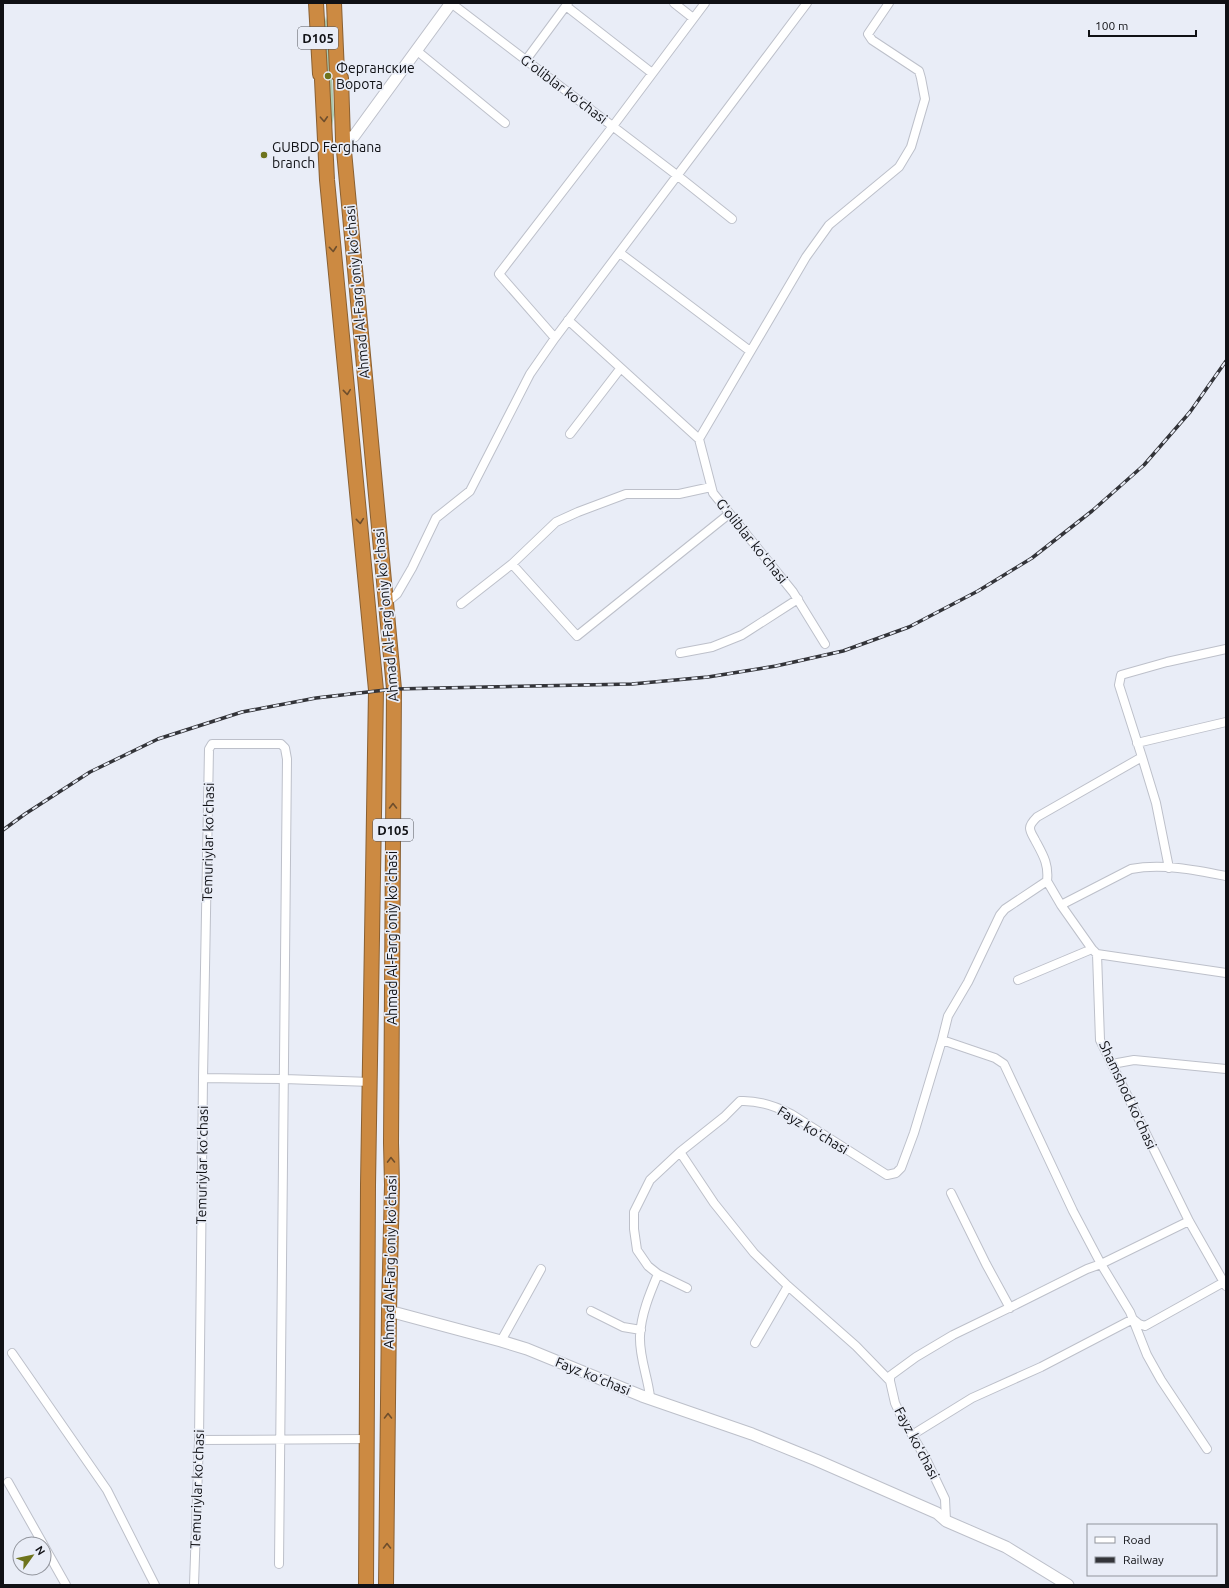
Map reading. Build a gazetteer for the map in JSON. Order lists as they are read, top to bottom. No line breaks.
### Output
{"streets":{"highway":["D105","Ahmad Al-Farg'oniy ko'chasi"],"street":["Gʻoliblar koʻchasi","Temuriylar koʻchasi","Shamshod koʻchasi","Fayz koʻchasi"]},"crossings":[["Ahmad Al-Farg'oniy ko'chasi","Fayz koʻchasi"]],"places":["Ферганские Ворота","GUBDD Ferghana branch"],"legend":["Road","Railway"],"scale_bar":"100 m","north":"top right"}
